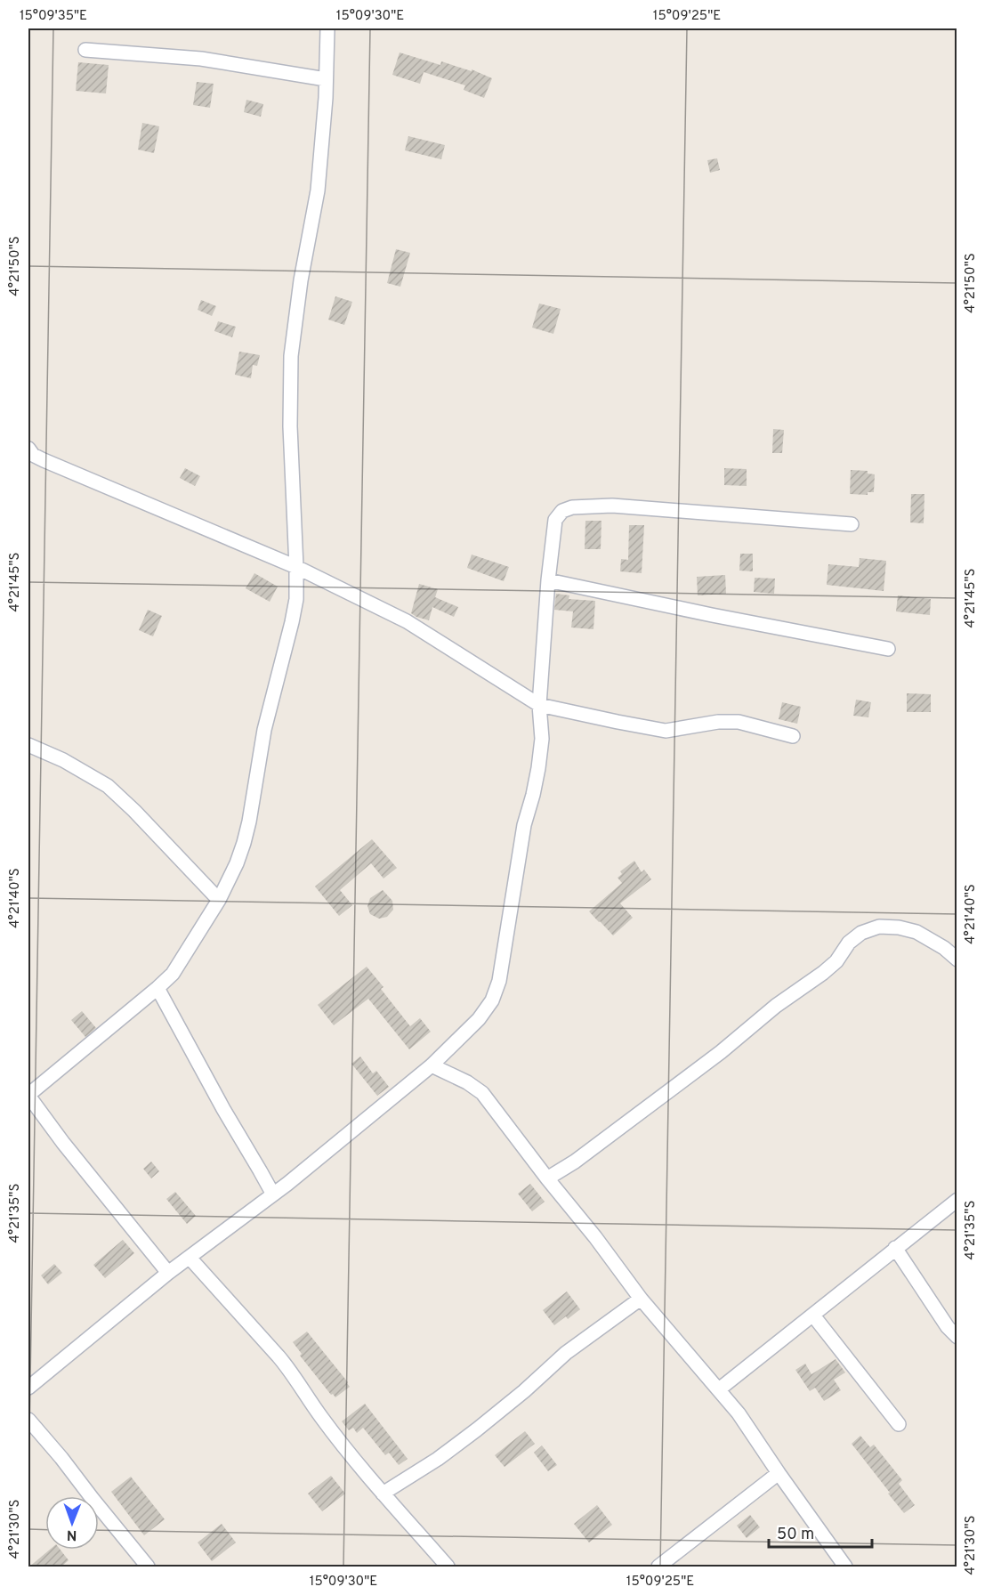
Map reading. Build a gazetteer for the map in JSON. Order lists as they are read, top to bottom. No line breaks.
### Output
{"scale_bar":"50 m","north":"bottom","coordinates":["15°09'35\"E","15°09'30\"E","15°09'25\"E","4°21'50\"S","4°21'45\"S","4°21'40\"S","4°21'35\"S","4°21'30\"S"]}
